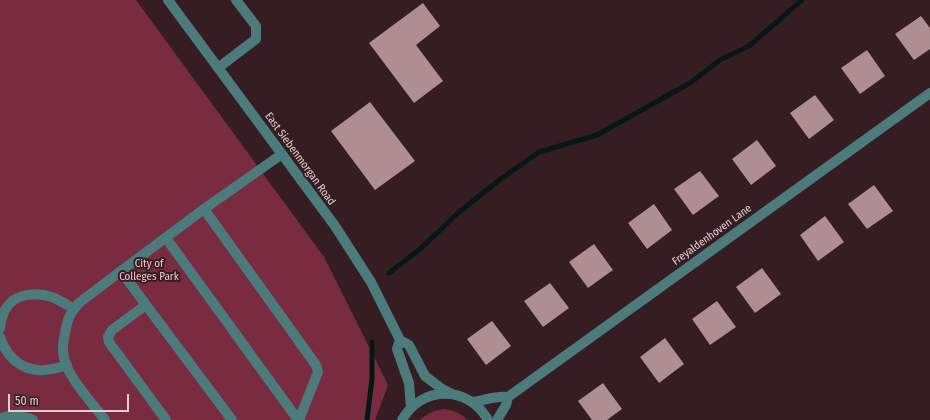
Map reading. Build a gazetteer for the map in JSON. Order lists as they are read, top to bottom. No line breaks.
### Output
{"streets":{"street":["East Siebenmorgan Road","Freyaldenhoven Lane"]},"crossings":[["East Siebenmorgan Road","Freyaldenhoven Lane"]],"parks":["City of Colleges Park"],"scale_bar":"50 m"}
